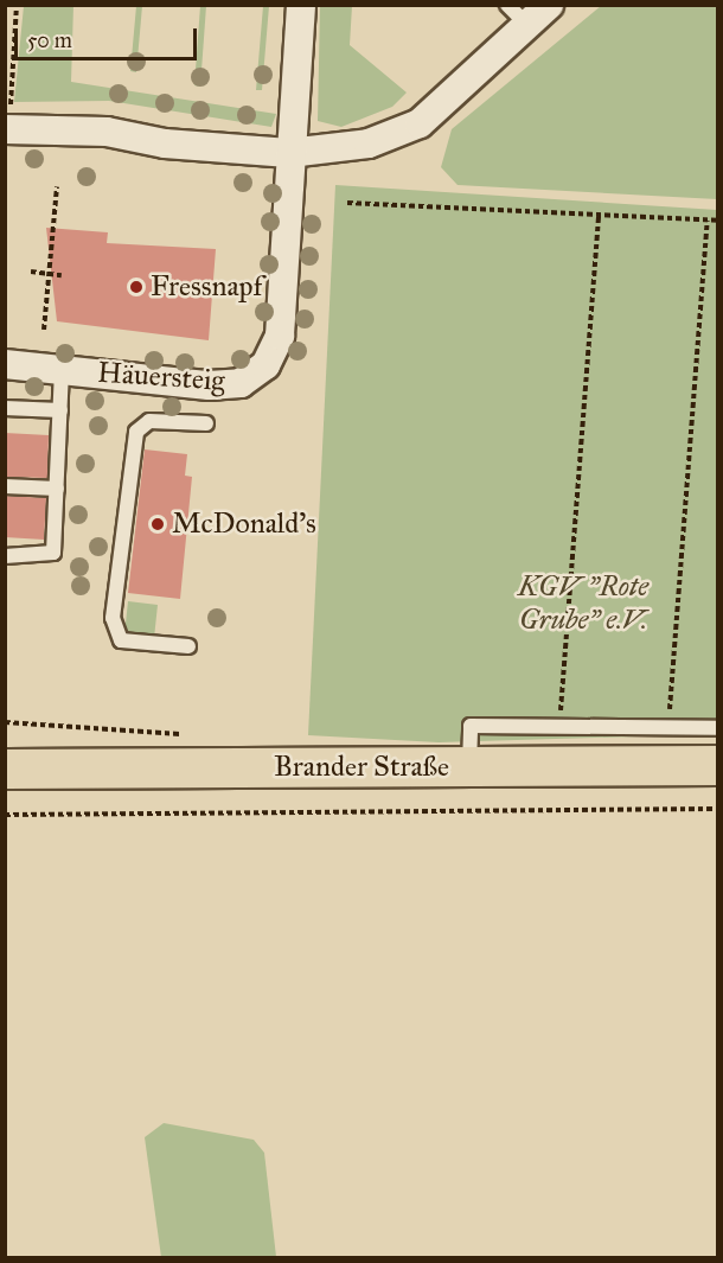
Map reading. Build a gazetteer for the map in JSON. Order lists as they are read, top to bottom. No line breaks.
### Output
{"streets":{"main road":["Brander Straße"],"street":["Häuersteig"]},"parks":["KGV \"Rote Grube\" e.V."],"places":["Fressnapf","McDonald's"],"scale_bar":"50 m"}
